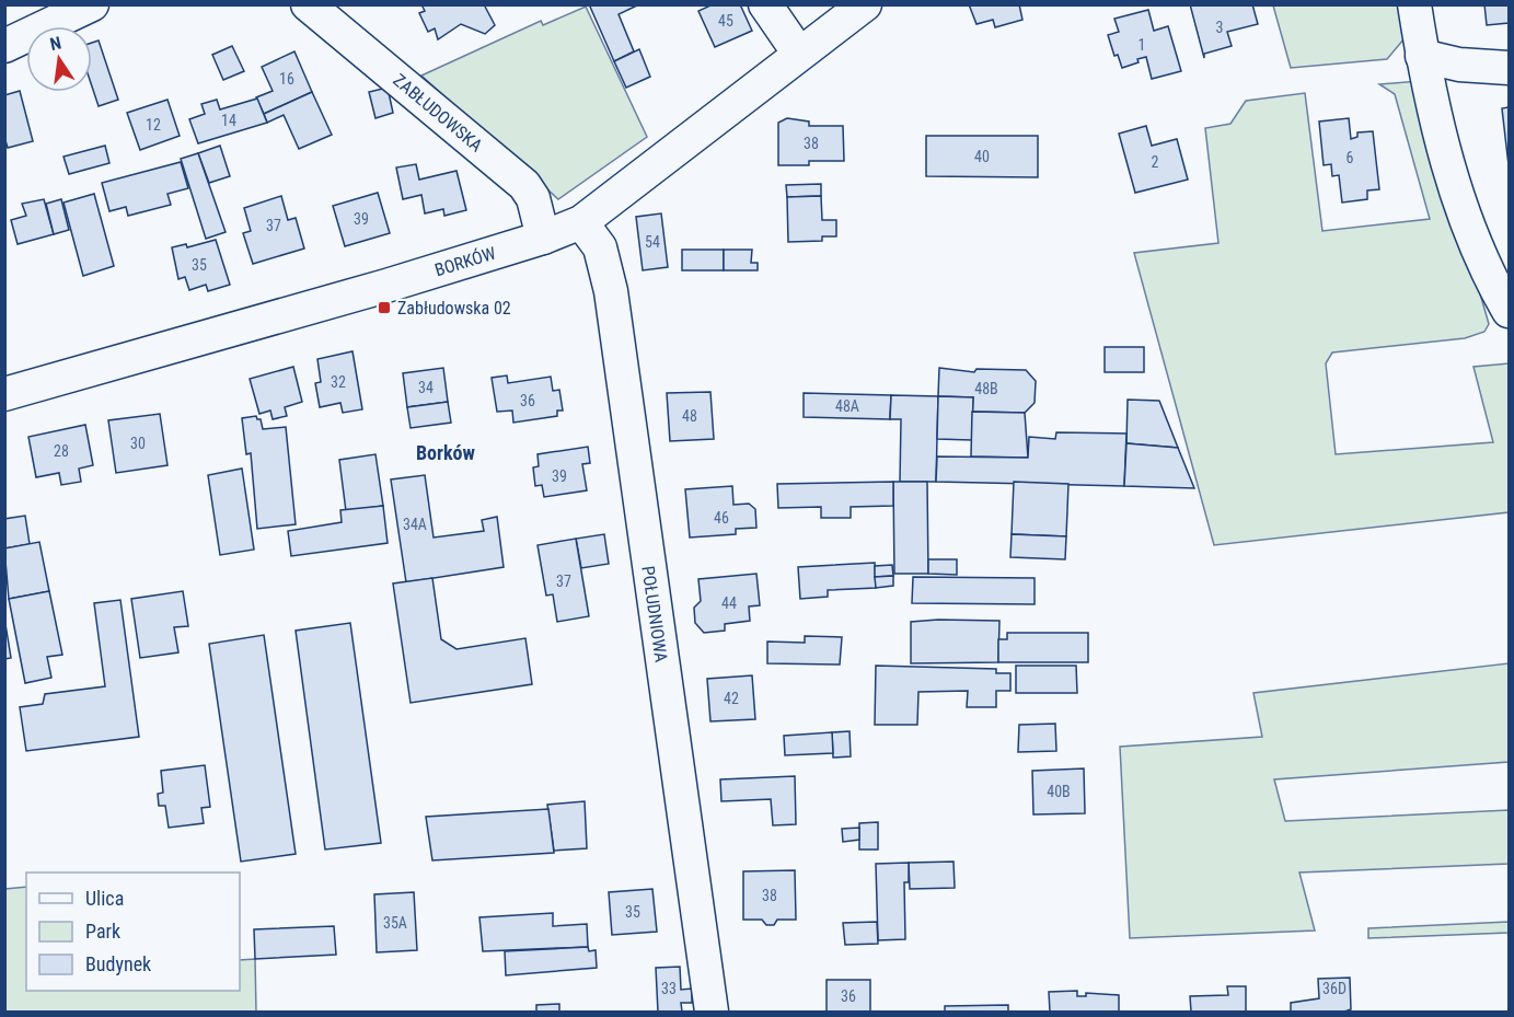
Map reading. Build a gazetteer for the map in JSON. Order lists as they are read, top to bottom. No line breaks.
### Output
{"streets":{"street":["ZABŁUDOWSKA","BORKÓW","POŁUDNIOWA"]},"crossings":[["ZABŁUDOWSKA","BORKÓW"],["BORKÓW","POŁUDNIOWA"]],"districts":["Borków"],"places":{"transit":["Zabłudowska 02"]},"house_numbers":["45","3","1","16","14","12","38","40","6","2","39","37","54","35","32","34","48B","36","48A","48","30","28","39","46","34A","37","44","42","40B","38","35","35A","33","36D","36"],"legend":["Ulica","Park","Budynek"],"north":"top"}
